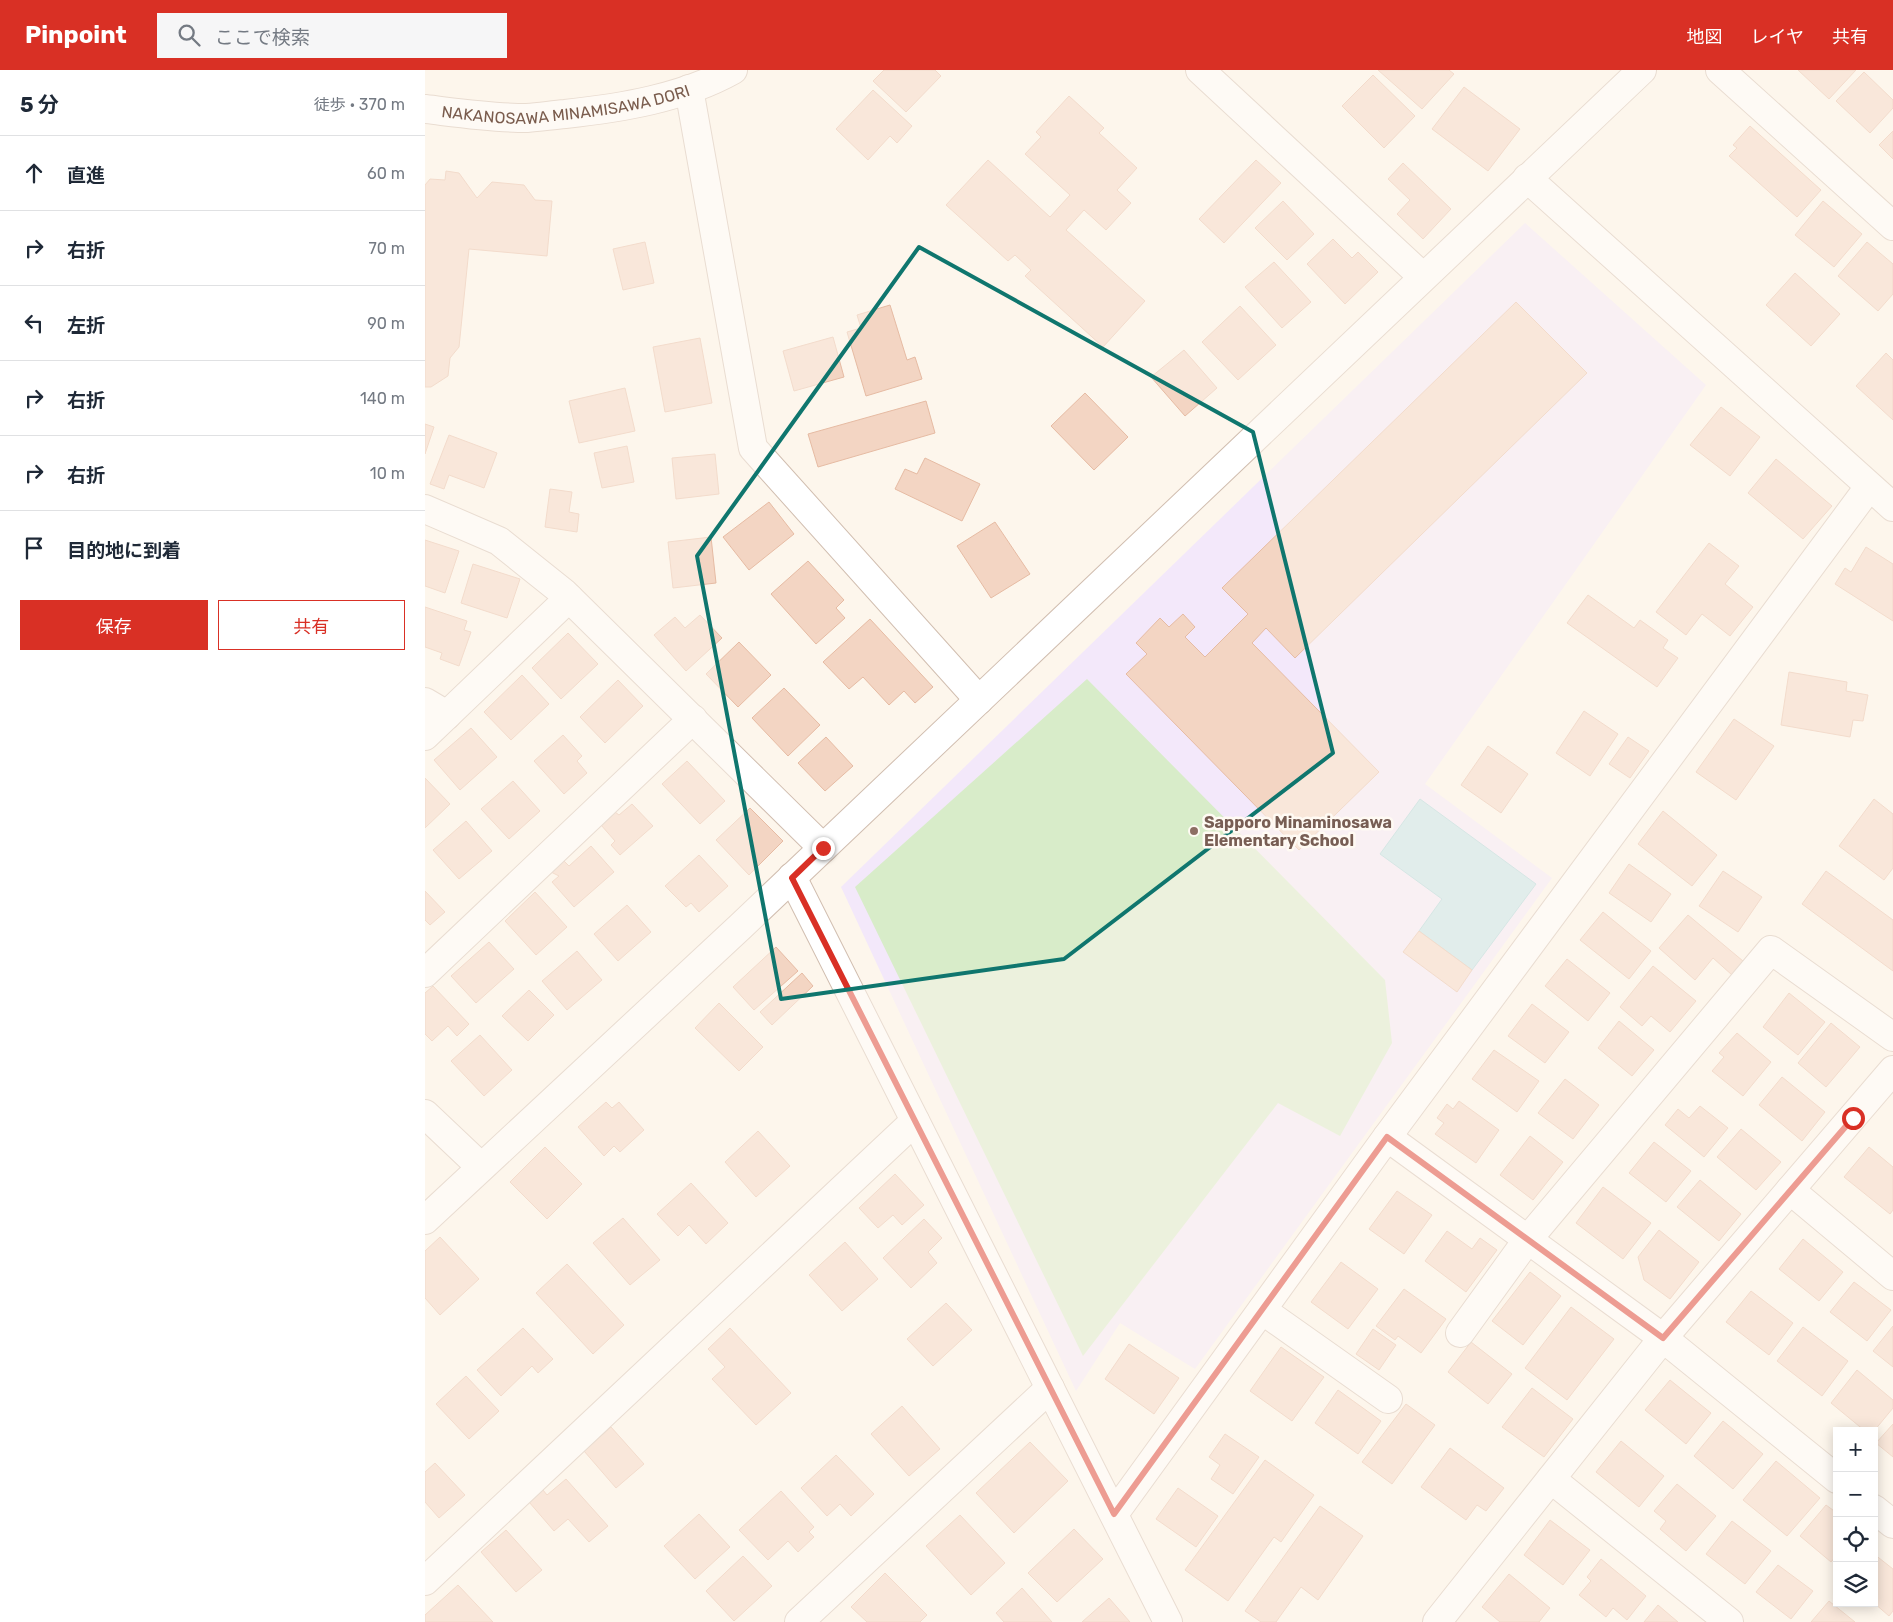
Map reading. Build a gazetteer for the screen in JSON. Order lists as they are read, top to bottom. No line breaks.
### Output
{"streets":{"street":["NAKANOSAWA MINAMISAWA DORI"]},"places":["Sapporo Minaminosawa Elementary School"],"page":{"header":"Pinpoint","search":"ここで検索","nav":["地図","レイヤ","共有"],"heading":["5 分","徒歩 · 370 m"],"list":[["直進","60 m"],["右折","70 m"],["左折","90 m"],["右折","140 m"],["右折","10 m"],"目的地に到着"],"buttons":["保存","共有"],"map_buttons":["+","−"]}}
